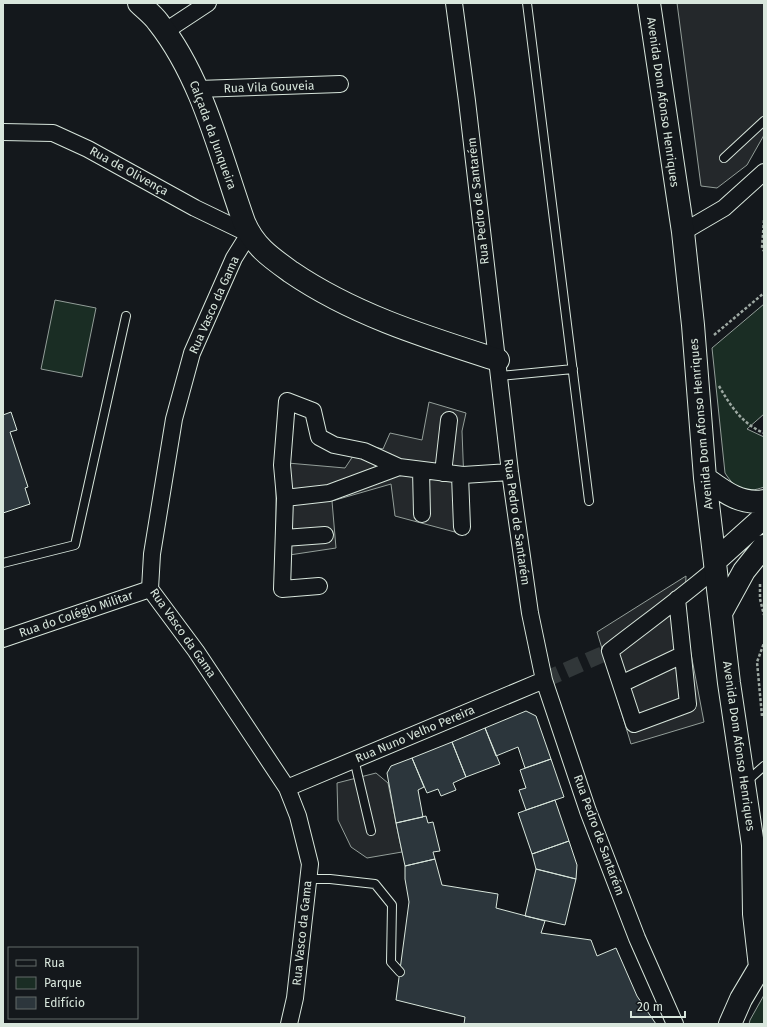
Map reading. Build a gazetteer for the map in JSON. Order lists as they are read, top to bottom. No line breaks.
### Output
{"streets":{"main road":["Avenida Dom Afonso Henriques","Calçada da Junqueira"],"street":["Rua Vila Gouveia","Rua de Olivença","Rua Pedro de Santarém","Rua Vasco da Gama","Rua do Colégio Militar","Rua Nuno Velho Pereira"]},"crossings":[["Rua Vila Gouveia","Calçada da Junqueira"],["Calçada da Junqueira","Rua de Olivença"],["Calçada da Junqueira","Rua Pedro de Santarém"],["Calçada da Junqueira","Rua Vasco da Gama"],["Rua de Olivença","Rua Vasco da Gama"],["Rua Pedro de Santarém","Rua Nuno Velho Pereira"],["Rua Vasco da Gama","Rua do Colégio Militar"],["Rua Vasco da Gama","Rua Nuno Velho Pereira"]],"legend":["Rua","Parque","Edifício"],"scale_bar":"20 m"}
